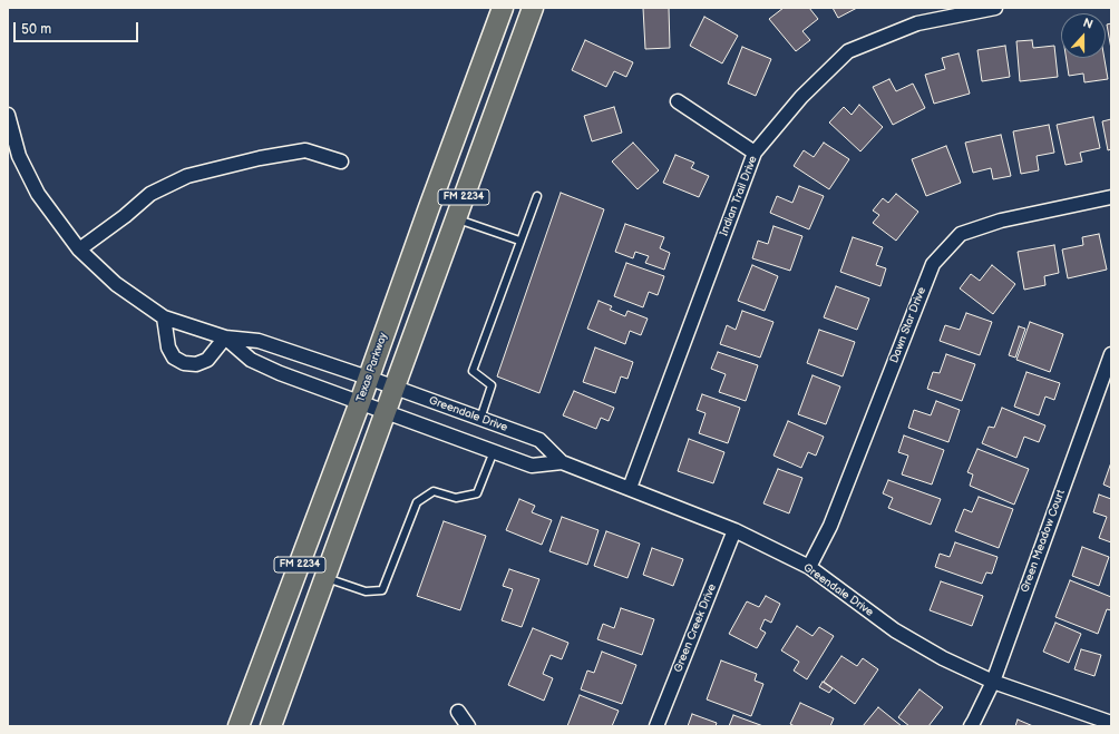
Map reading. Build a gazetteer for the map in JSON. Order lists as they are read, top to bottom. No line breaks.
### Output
{"streets":{"main road":["FM 2234","Texas Parkway"],"street":["Indian Trail Drive","Dawn Star Drive","Greendale Drive","Green Meadow Court","Green Creek Drive"]},"crossings":[["Indian Trail Drive","Greendale Drive"],["FM 2234","Greendale Drive"],["Dawn Star Drive","Greendale Drive"],["Texas Parkway","Greendale Drive"],["Greendale Drive","Green Meadow Court"],["Greendale Drive","Green Creek Drive"]],"scale_bar":"50 m","north":"top"}
